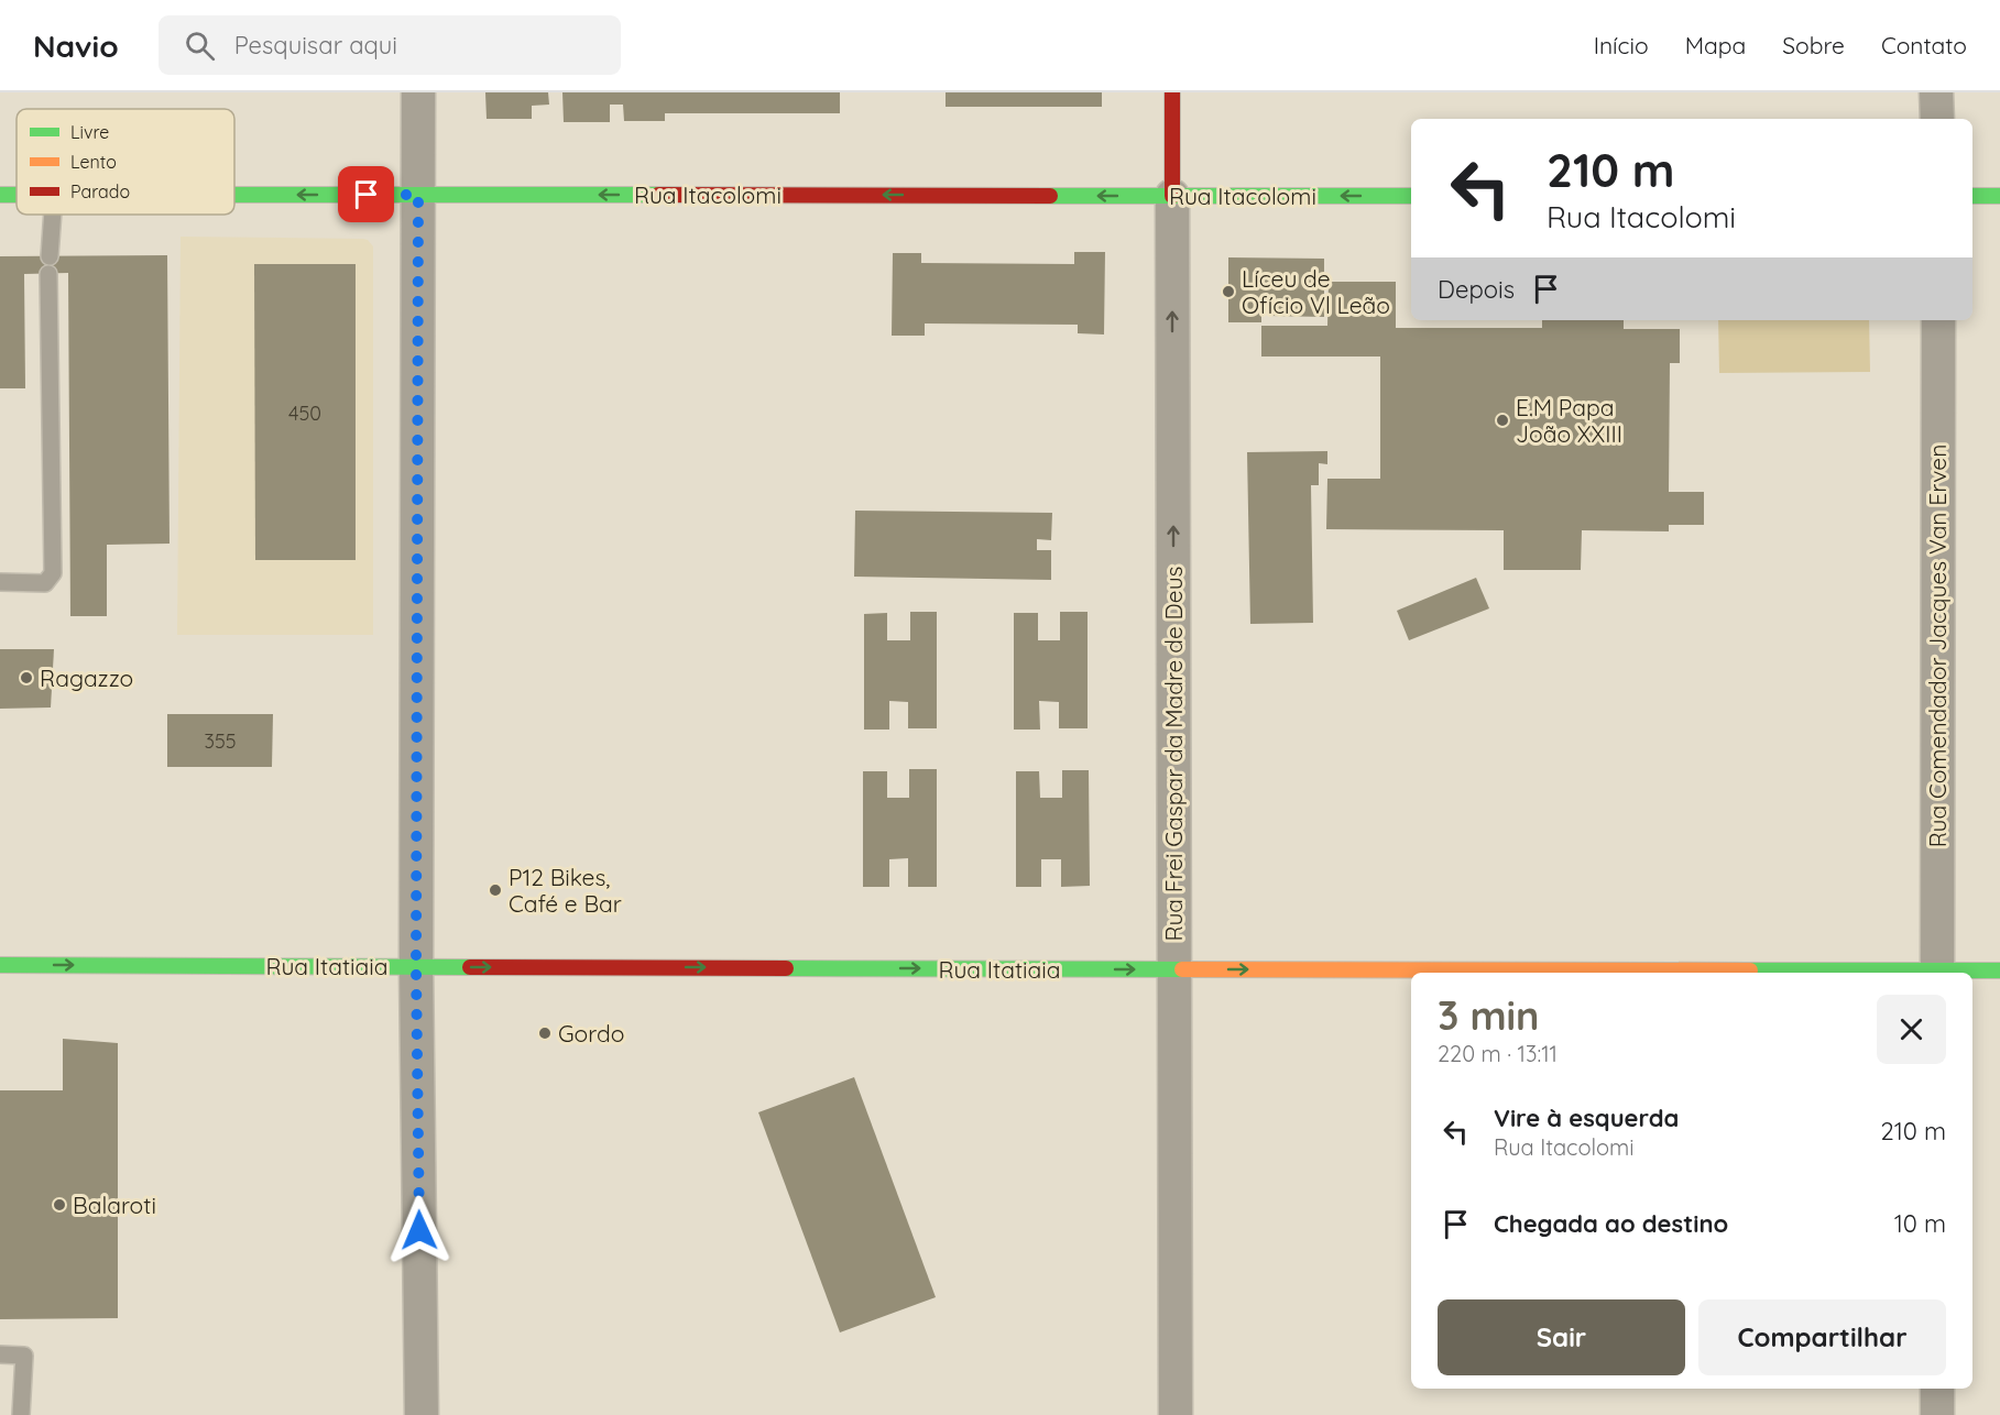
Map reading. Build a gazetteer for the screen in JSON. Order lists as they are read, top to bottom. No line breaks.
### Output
{"streets":{"main road":["Rua Itacolomi","Rua Frei Gaspar da Madre de Deus","Rua Itatiaia"],"street":["Rua Comendador Jacques Van Erven"]},"crossings":[["Rua Itacolomi","Rua Frei Gaspar da Madre de Deus"],["Rua Comendador Jacques Van Erven","Rua Itatiaia"],["Rua Frei Gaspar da Madre de Deus","Rua Itatiaia"]],"one_way":["Rua Itacolomi","Rua Frei Gaspar da Madre de Deus","Rua Itatiaia"],"places":["Líceu de Ofício Vl Leão","E.M Papa João XXIII","Ragazzo","P12 Bikes, Café e Bar","Gordo","Balaroti"],"house_numbers":["450","355"],"legend":["Livre","Lento","Parado"],"page":{"header":"Navio","search":"Pesquisar aqui","nav":["Início","Mapa","Sobre","Contato"],"turn":["210 m","Rua Itacolomi"],"then":"Depois","heading":["3 min","220 m · 13:11"],"list":[{"name":"Vire à esquerda","note":"Rua Itacolomi","value":"210 m"},{"name":"Chegada ao destino","value":"10 m"}],"buttons":["Sair","Compartilhar"]}}
